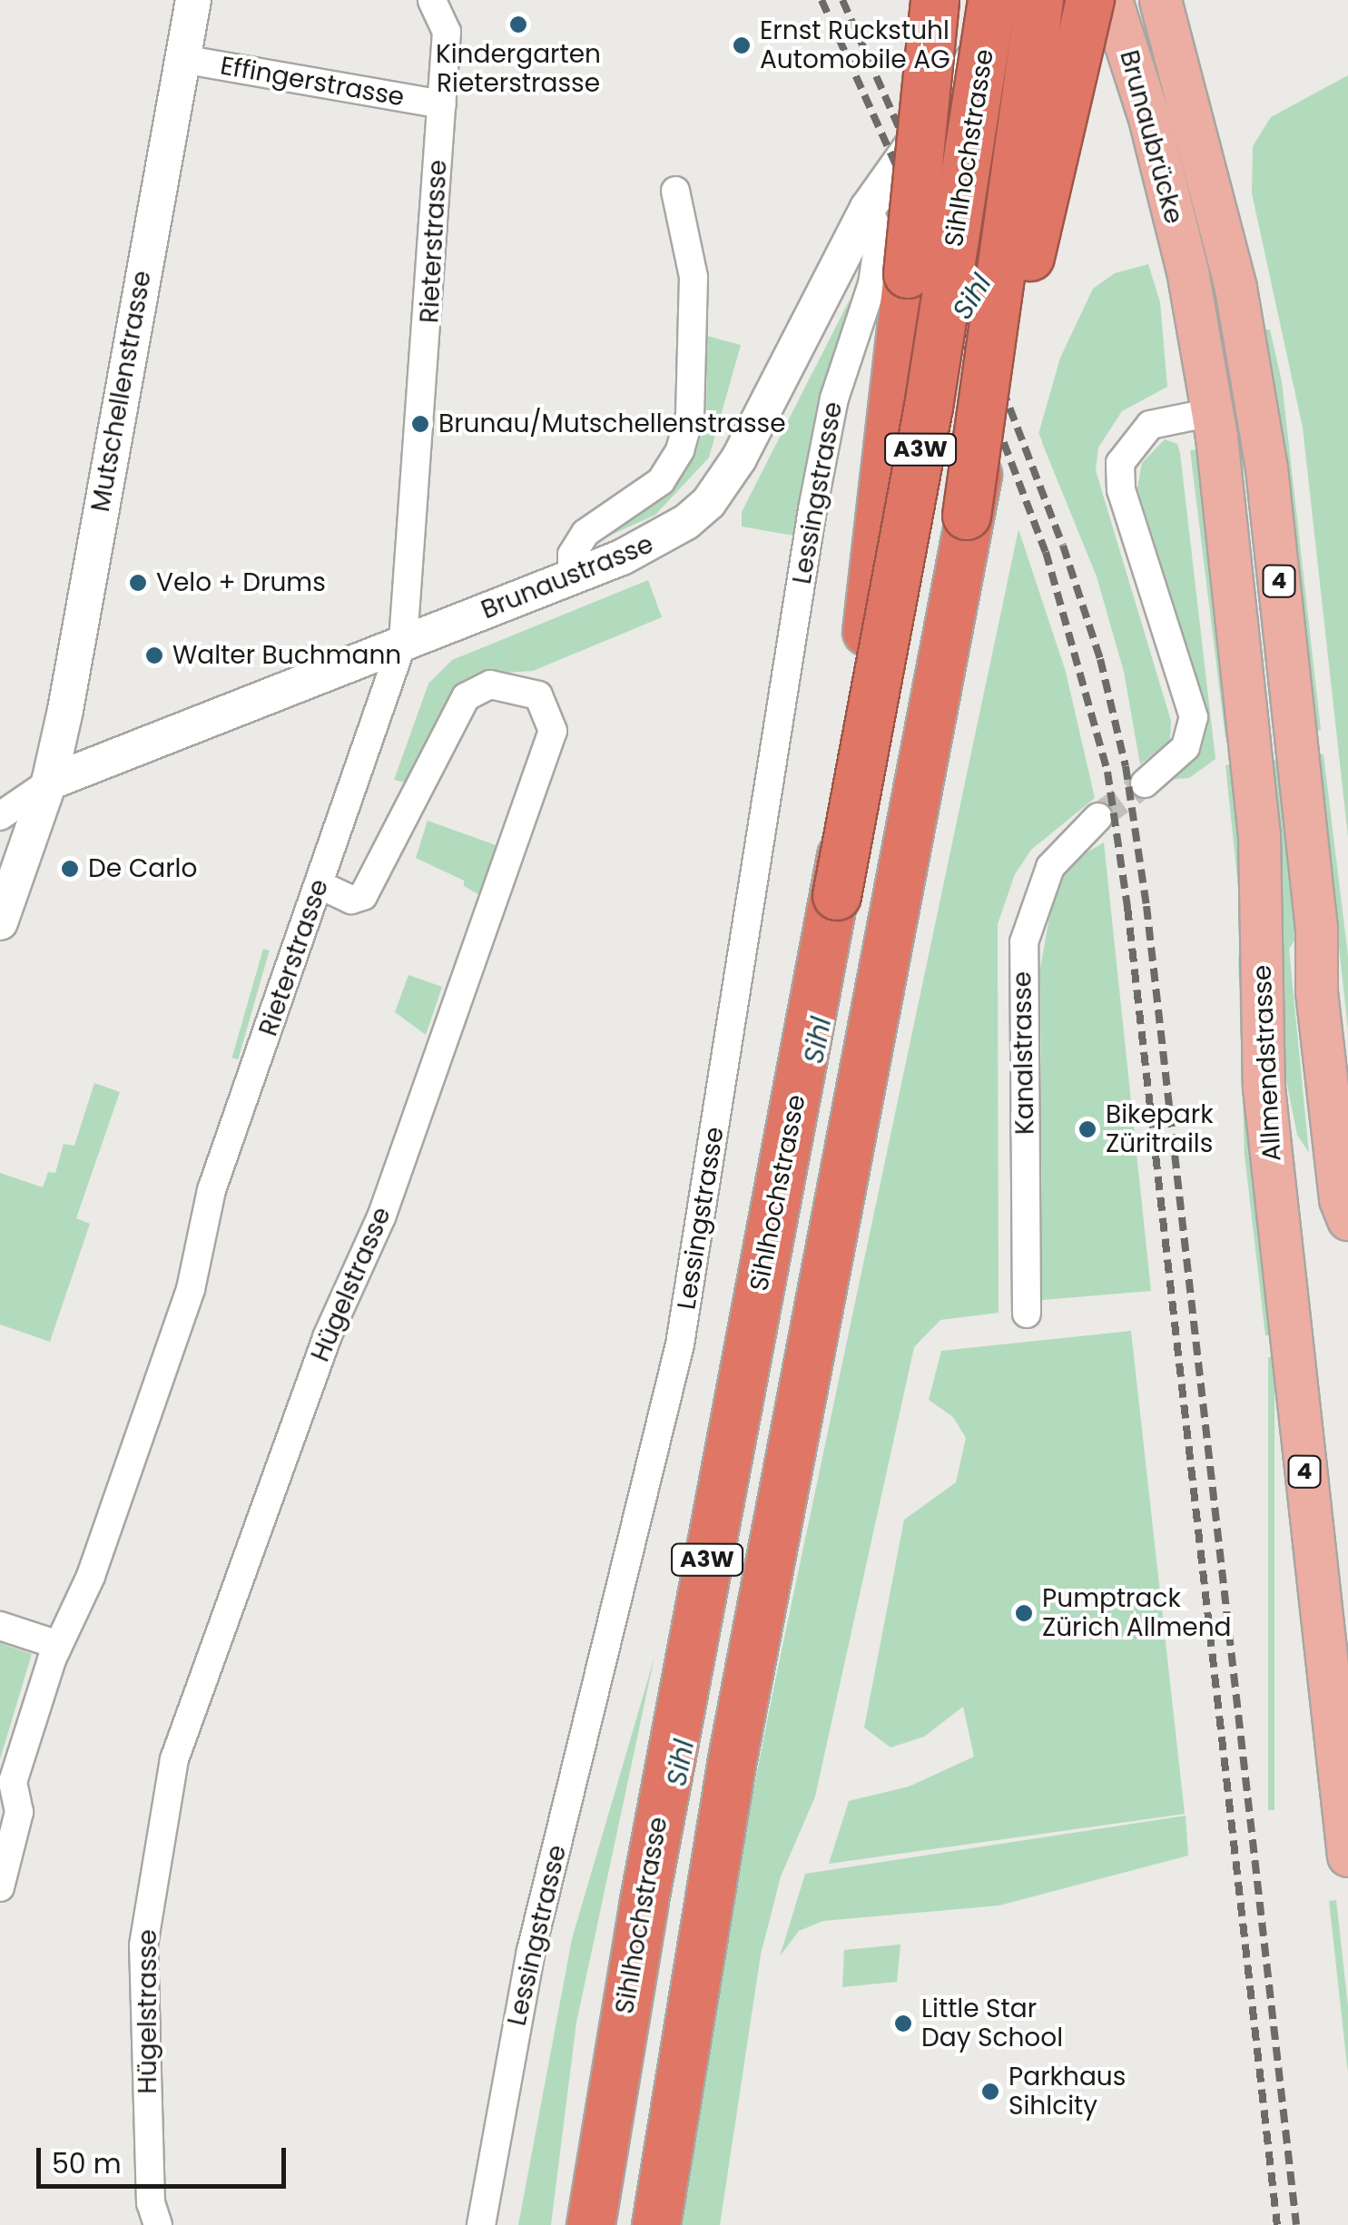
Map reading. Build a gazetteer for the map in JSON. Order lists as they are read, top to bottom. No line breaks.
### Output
{"streets":{"highway":["Sihlhochstrasse","A3W"],"main road":["Brunaubrücke","4","Allmendstrasse"],"street":["Effingerstrasse","Rieterstrasse","Mutschellenstrasse","Lessingstrasse","Brunaustrasse","Kanalstrasse","Hügelstrasse"]},"crossings":[["Effingerstrasse","Rieterstrasse"],["Effingerstrasse","Mutschellenstrasse"],["Brunaubrücke","Brunaustrasse"],["Brunaubrücke","Allmendstrasse"],["Rieterstrasse","Brunaustrasse"],["Rieterstrasse","Hügelstrasse"],["Mutschellenstrasse","Brunaustrasse"],["Lessingstrasse","Brunaustrasse"]],"water":["Sihl"],"places":["Kindergarten Rieterstrasse","Ernst Ruckstuhl Automobile AG","Brunau/Mutschellenstrasse","Velo + Drums","Walter Buchmann","De Carlo","Bikepark Züritrails","Pumptrack Zürich Allmend","Little Star Day School","Parkhaus Sihlcity"],"scale_bar":"50 m"}
